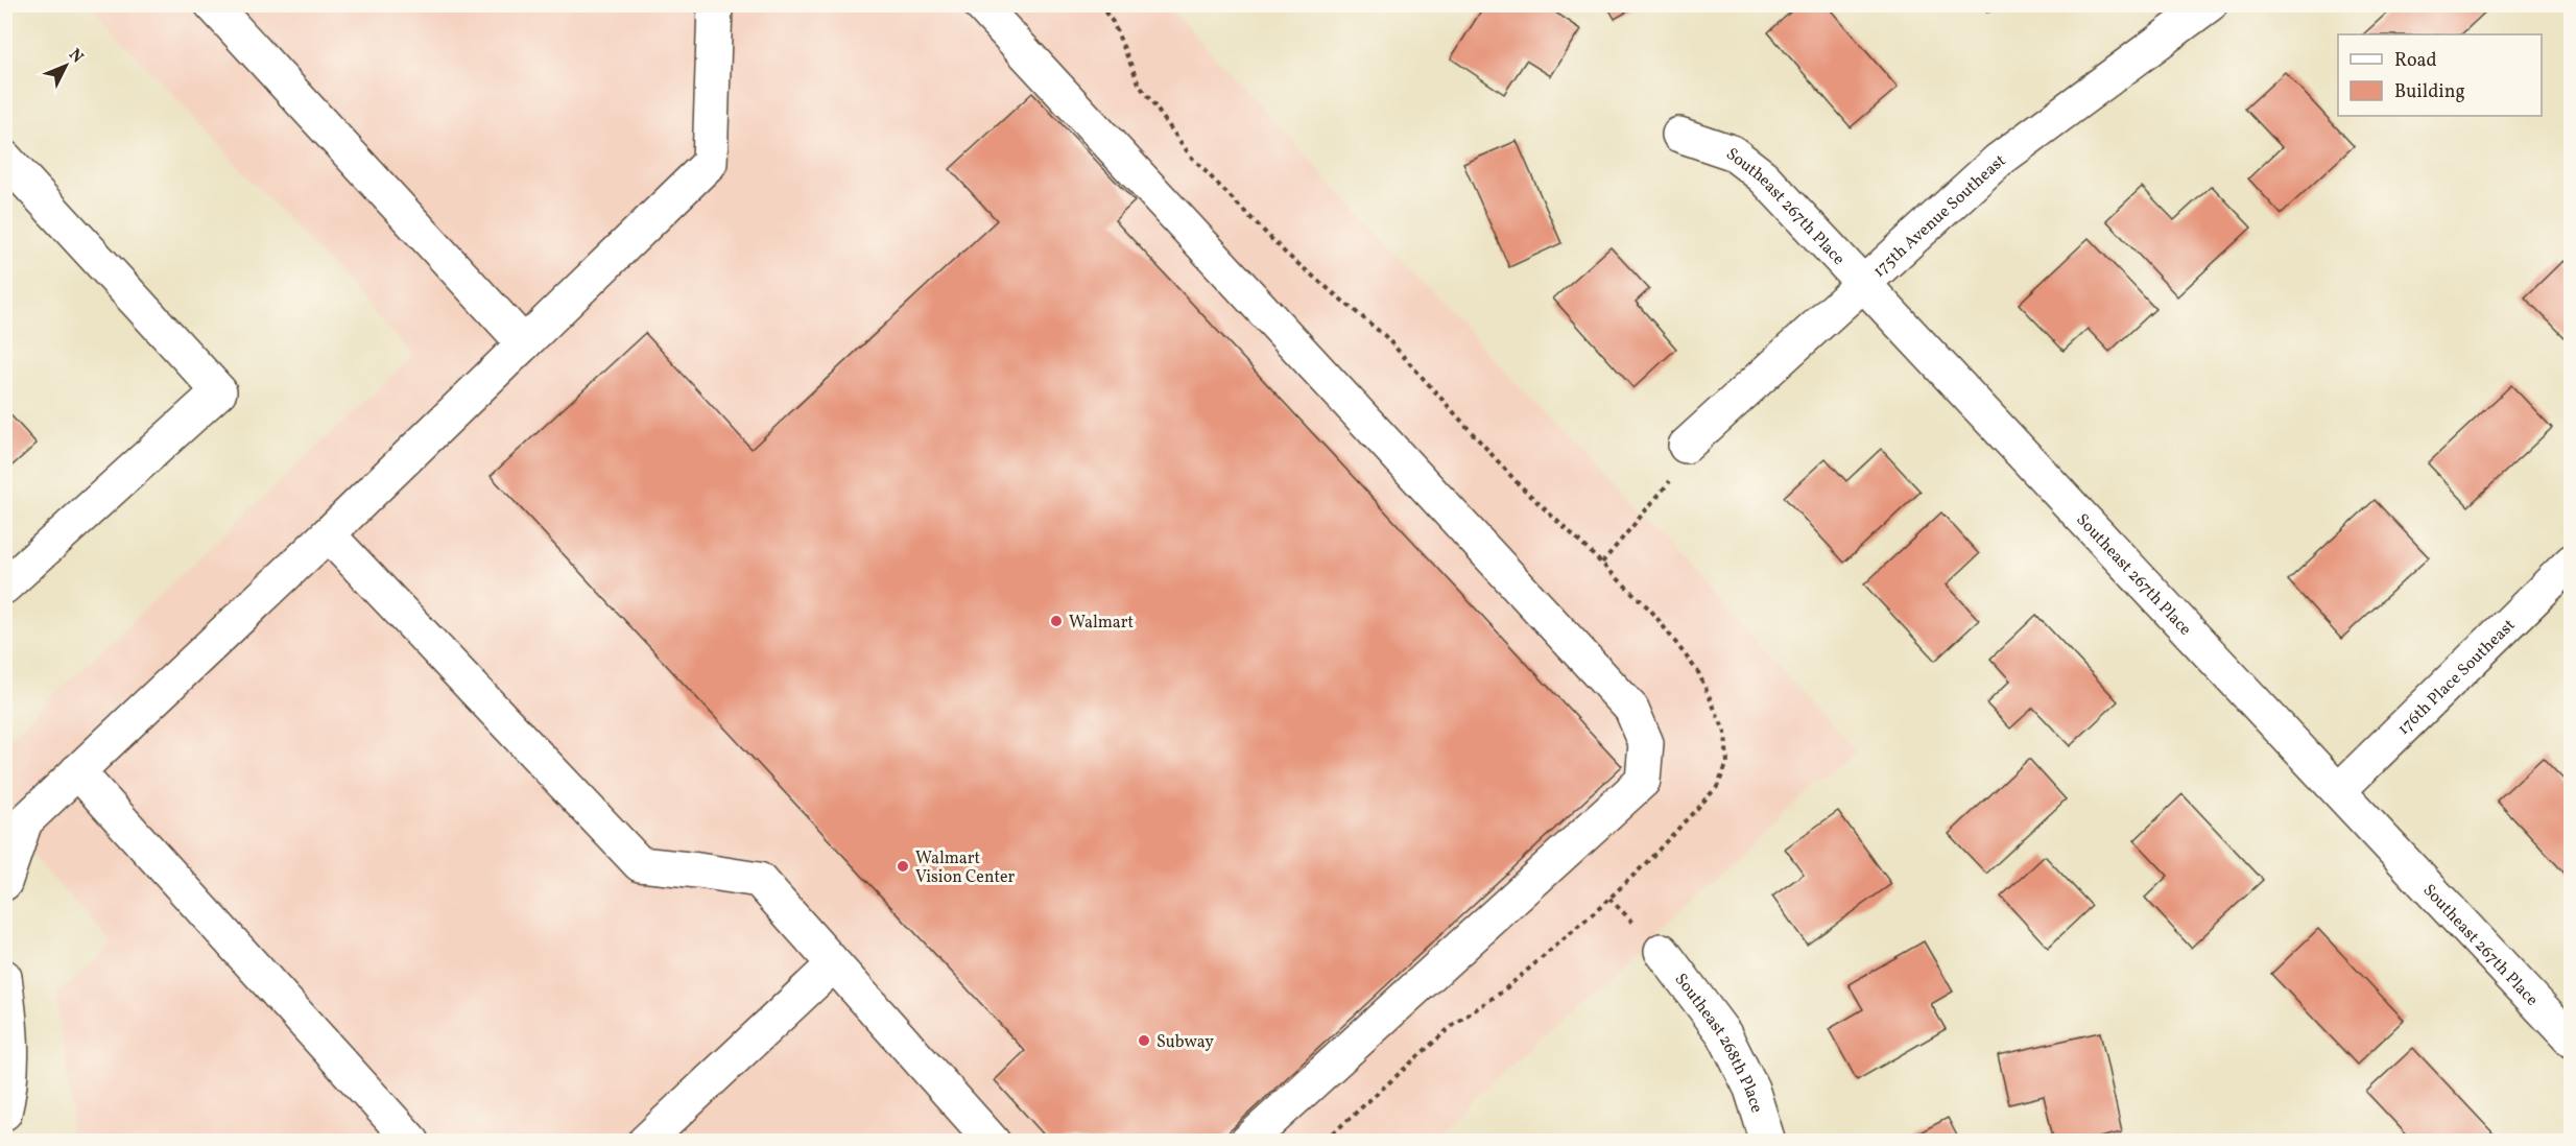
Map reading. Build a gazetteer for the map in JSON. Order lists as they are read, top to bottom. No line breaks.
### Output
{"streets":{"street":["Southeast 267th Place","175th Avenue Southeast","176th Place Southeast","Southeast 268th Place"]},"crossings":[["Southeast 267th Place","175th Avenue Southeast"],["Southeast 267th Place","176th Place Southeast"]],"places":["Walmart","Walmart Vision Center","Subway"],"legend":["Road","Building"],"north":"top right"}
